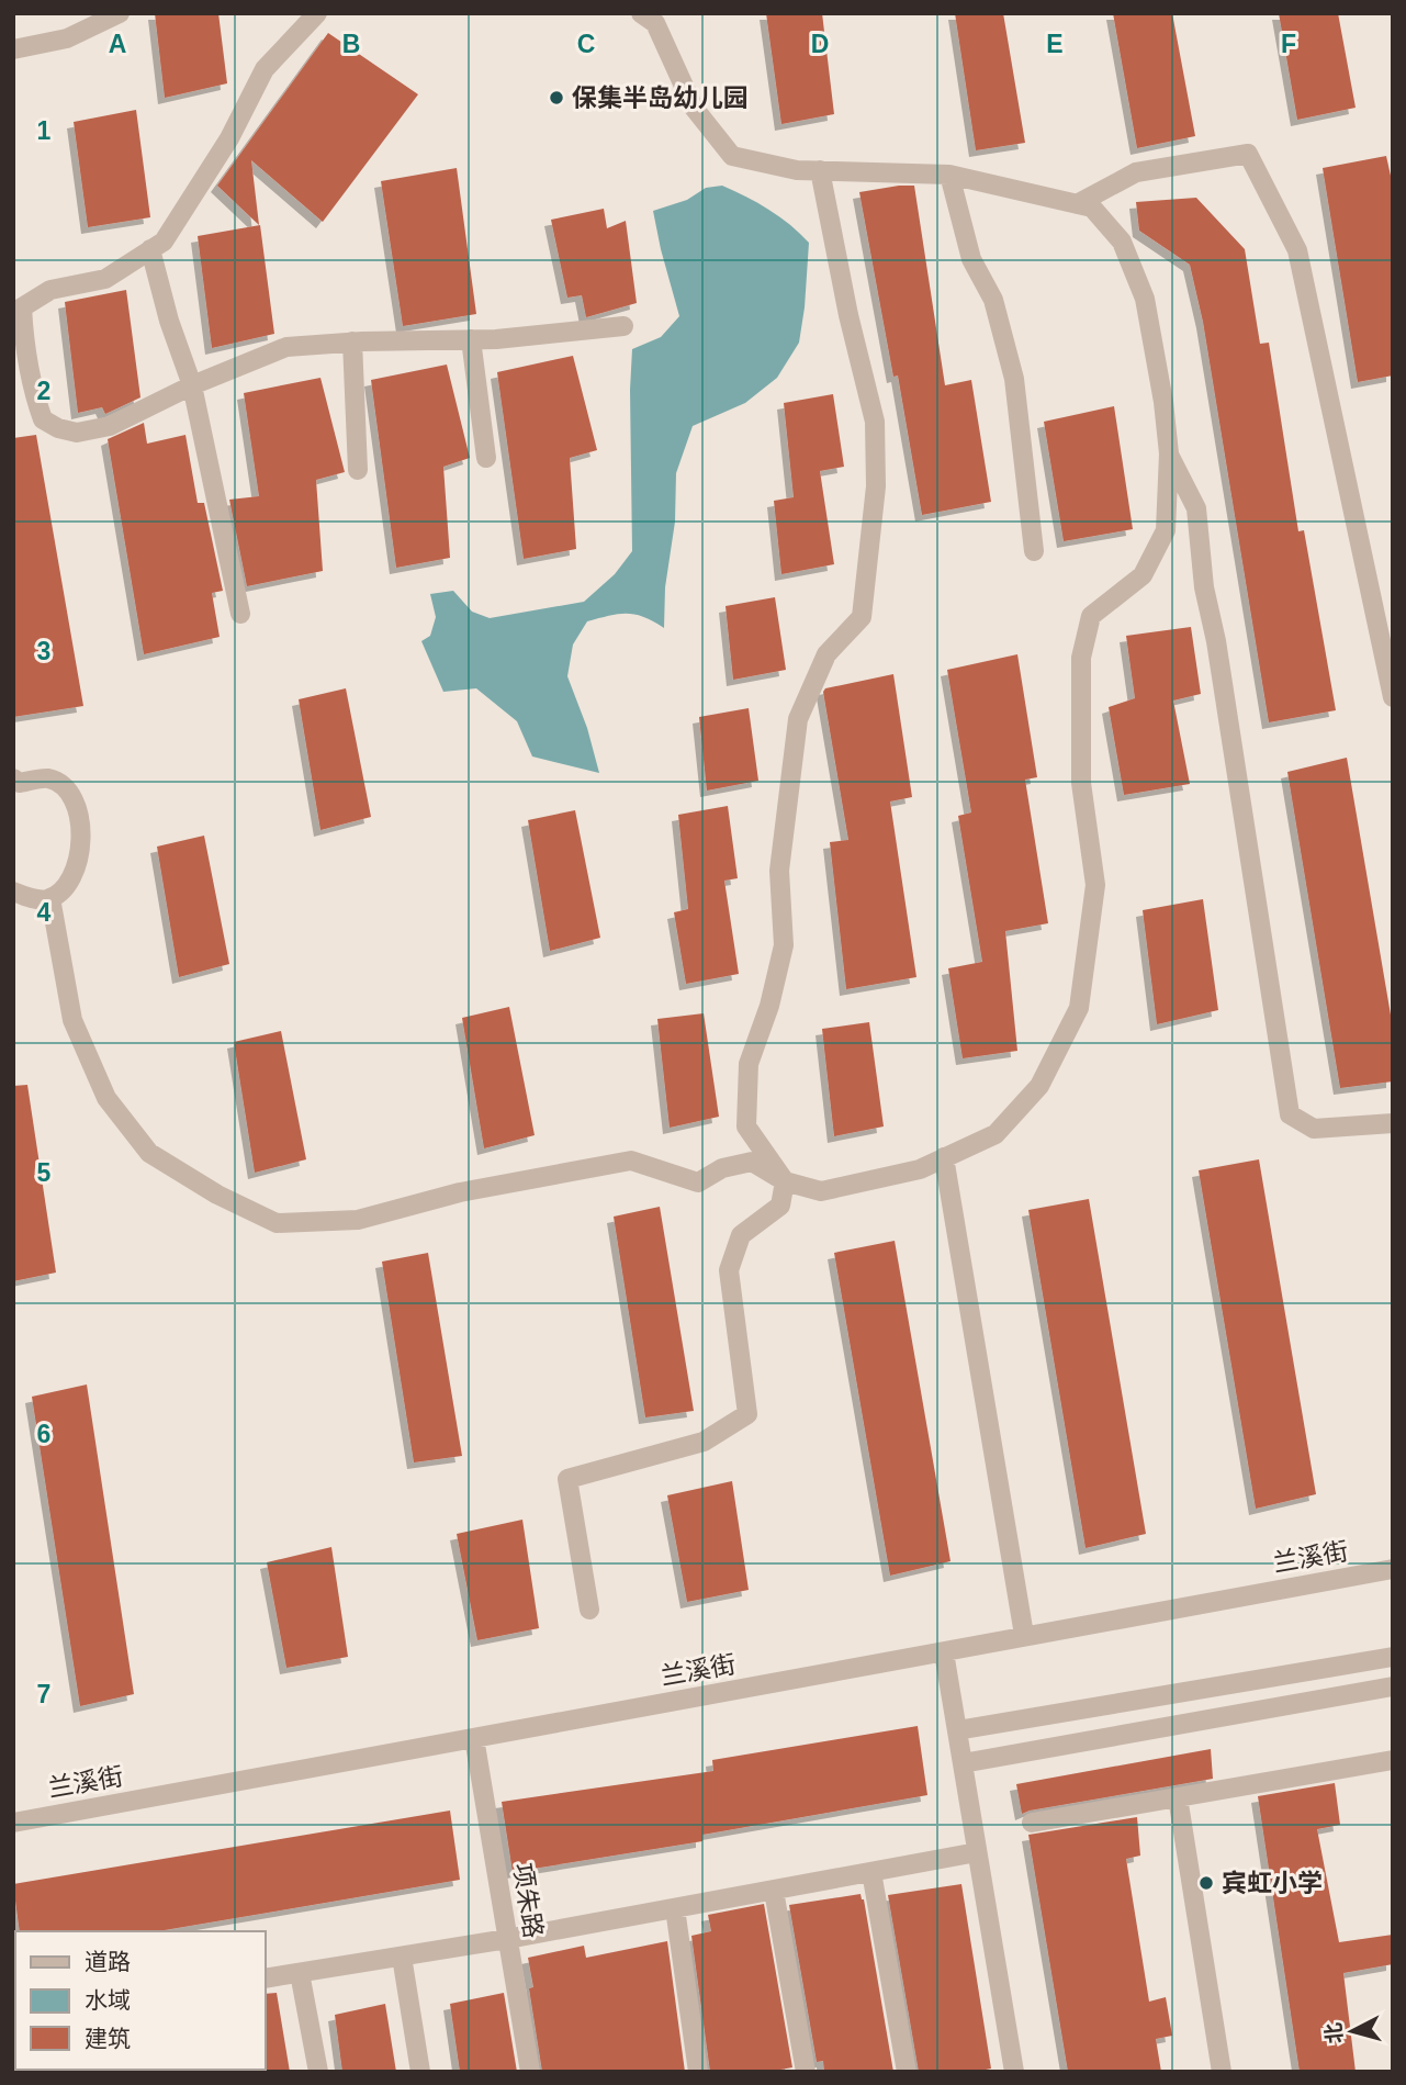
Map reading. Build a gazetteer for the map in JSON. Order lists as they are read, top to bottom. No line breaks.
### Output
{"streets":{"street":["兰溪街","项朱路"]},"crossings":[["兰溪街","项朱路"]],"places":["保集半岛幼儿园","宾虹小学"],"legend":["道路","水域","建筑"],"north":"left","grid":{"columns":["A","B","C","D","E","F"],"rows":["1","2","3","4","5","6","7"]}}
